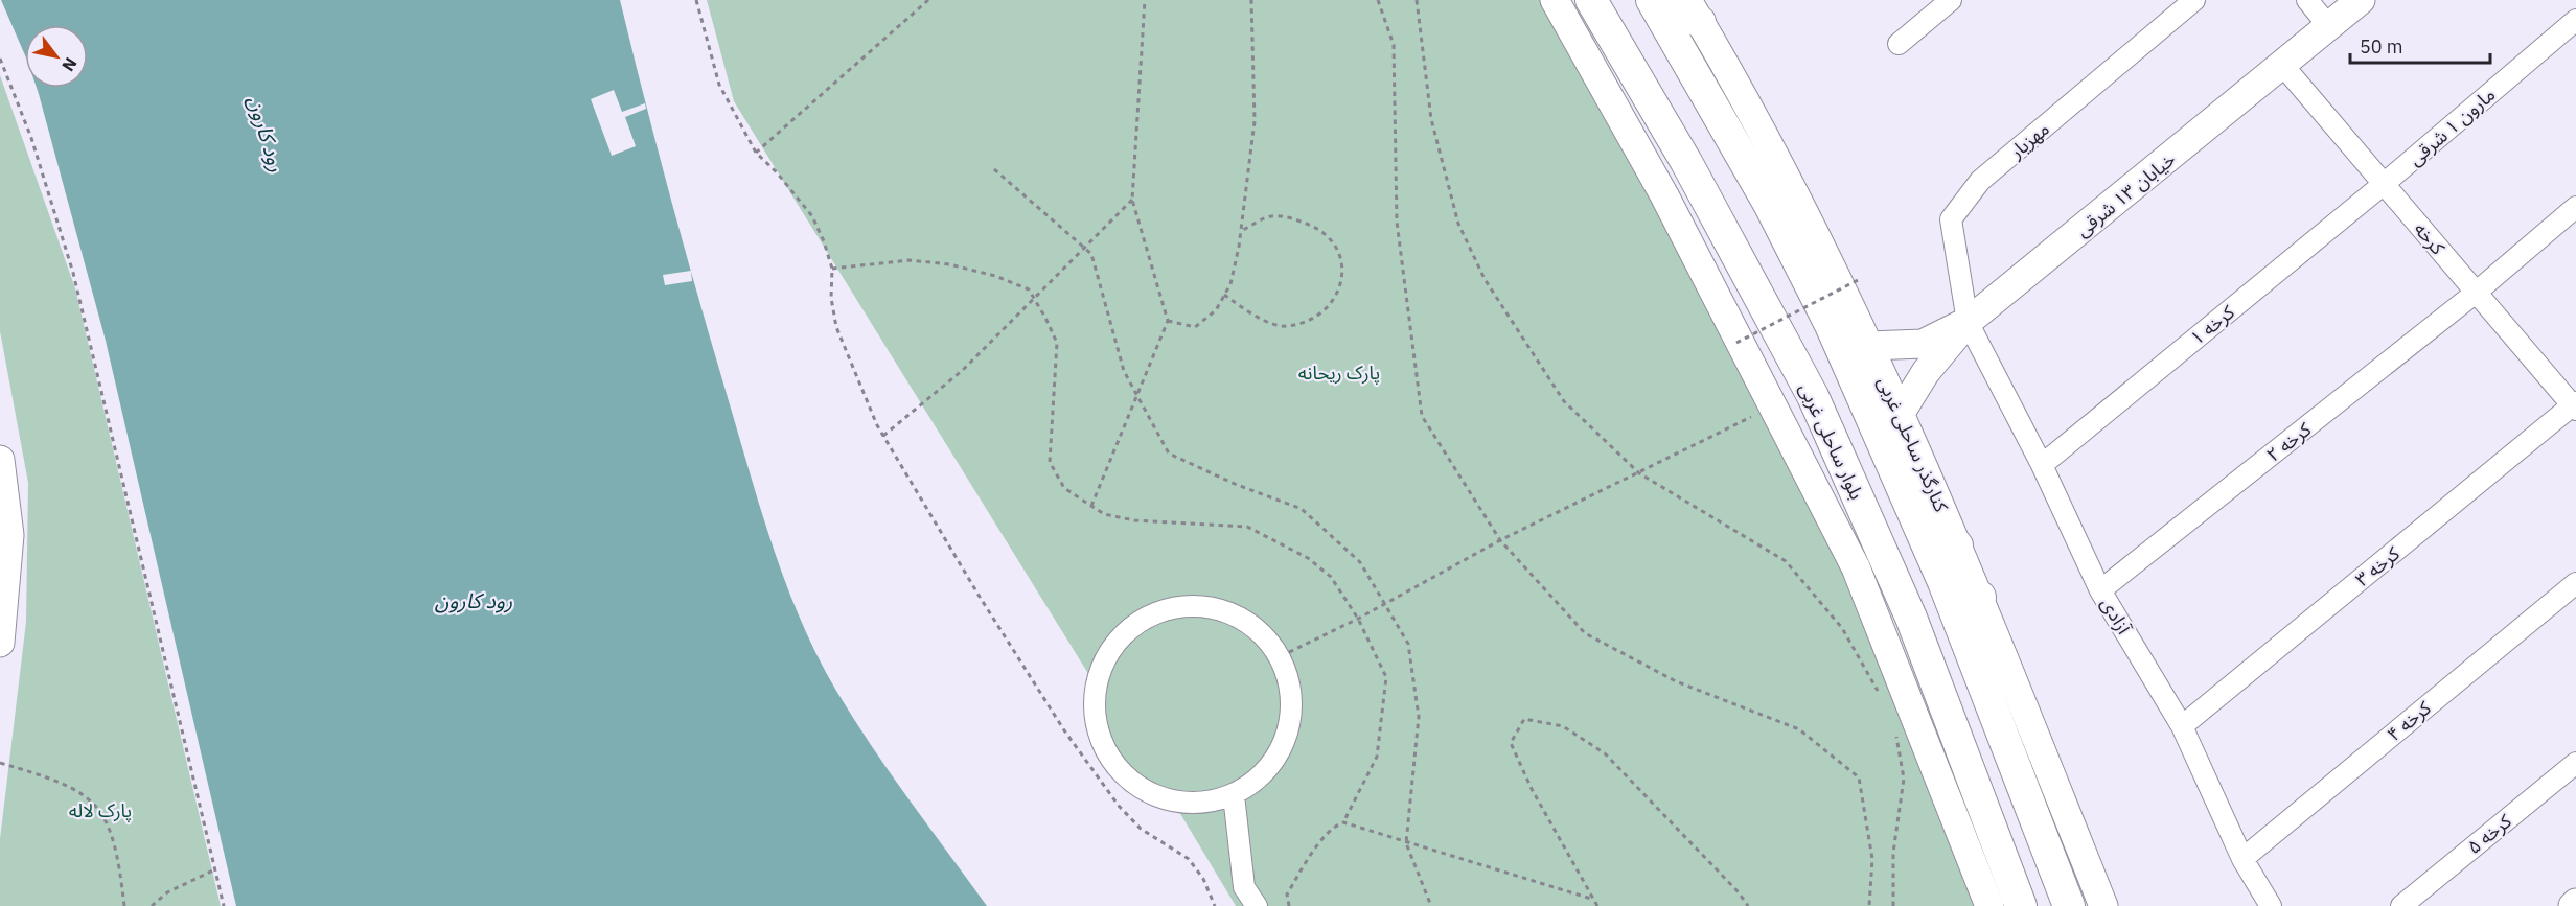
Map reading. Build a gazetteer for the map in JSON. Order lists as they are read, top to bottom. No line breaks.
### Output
{"streets":{"main road":["بلوار ساحلی غربی"],"street":["مارون ۱ شرقی","مهزیار","خیابان ۱۳ شرقی","کرخه","کرخه ۱","کرخه ۲","کنارگذر ساحلی غربی","کرخه ۳","آزادی","کرخه ۴","کرخه ۵"]},"crossings":[["مارون ۱ شرقی","کرخه"],["مارون ۱ شرقی","کرخه ۱"],["مهزیار","خیابان ۱۳ شرقی"],["مهزیار","آزادی"],["خیابان ۱۳ شرقی","کرخه"],["خیابان ۱۳ شرقی","کنارگذر ساحلی غربی"],["خیابان ۱۳ شرقی","آزادی"],["کرخه","کرخه ۱"],["کرخه","کرخه ۲"],["کرخه","کرخه ۳"],["کرخه ۱","آزادی"],["کرخه ۲","آزادی"],["کرخه ۳","آزادی"],["آزادی","کرخه ۴"]],"water":["رود کارون"],"parks":["پارک ریحانه","پارک لاله"],"scale_bar":"50 m","north":"bottom right"}
